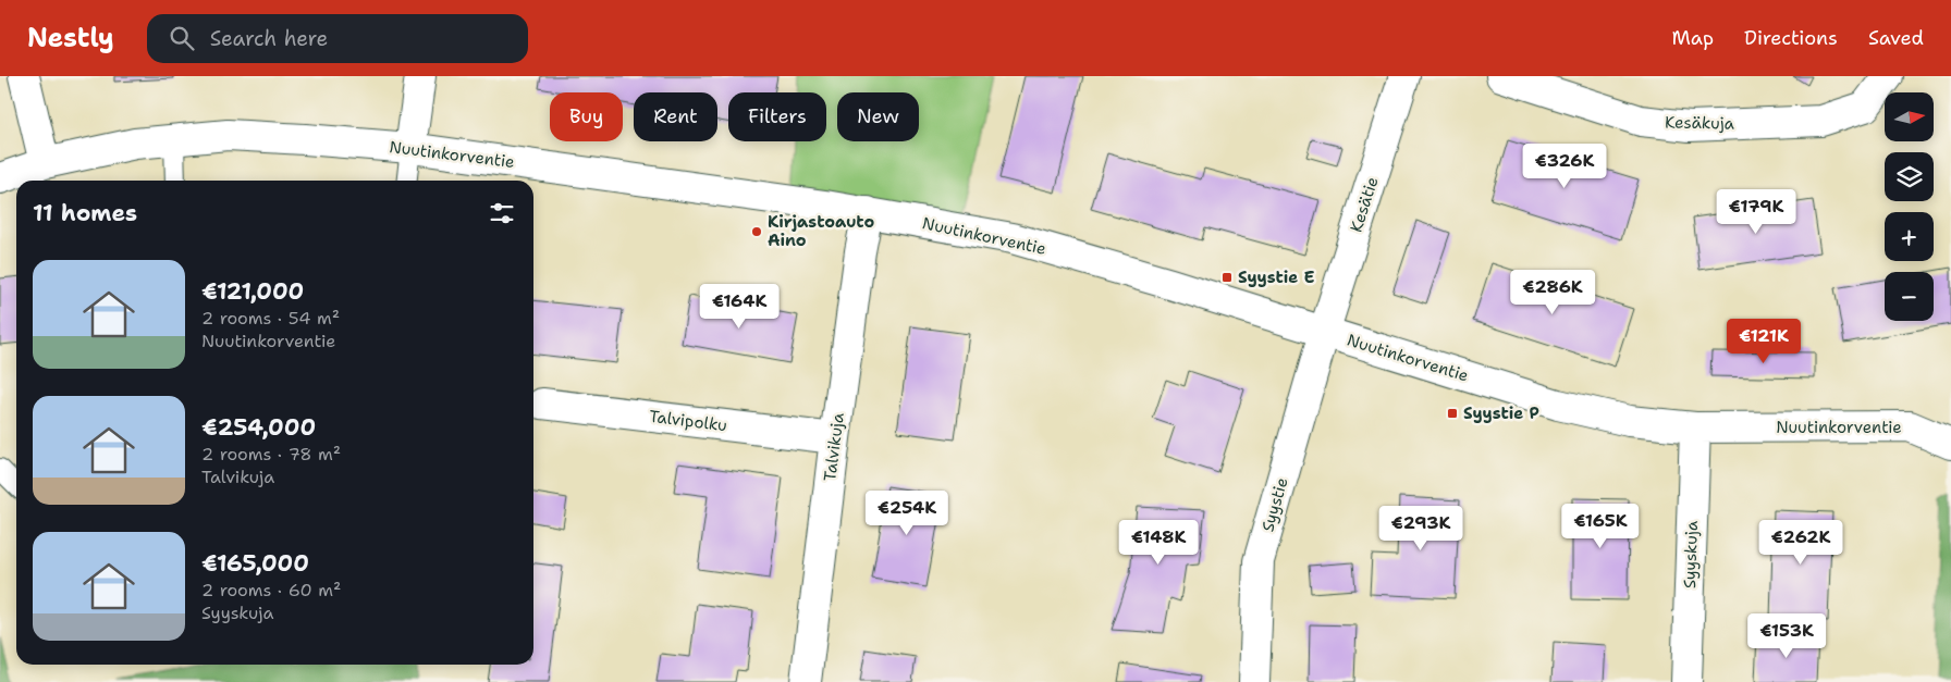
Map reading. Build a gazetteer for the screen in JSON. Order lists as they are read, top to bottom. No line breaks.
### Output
{"streets":{"street":["Kesäkuja","Nuutinkorventie","Kesätie","Talvipolku","Talvikuja","Syystie","Syyskuja"]},"crossings":[["Nuutinkorventie","Kesätie"],["Nuutinkorventie","Talvikuja"],["Nuutinkorventie","Syystie"],["Nuutinkorventie","Syyskuja"],["Kesätie","Syystie"],["Talvipolku","Talvikuja"]],"places":{"other":["Kirjastoauto Aino"],"transit":["Syystie E","Syystie P"]},"north":"right","page":{"header":"Nestly","search":"Search here","nav":["Map","Directions","Saved"],"map_buttons":["+","−"],"chip":["Buy","Rent","Filters","New"],"price":["€326K","€179K","€286K","€164K","€121K","€254K","€165K","€293K","€148K","€262K","€153K"],"heading":"11 homes","list":[{"name":"€121,000","note":"2 rooms · 54 m² · Nuutinkorventie"},{"name":"€254,000","note":"2 rooms · 78 m² · Talvikuja"},{"name":"€165,000","note":"2 rooms · 60 m² · Syyskuja"}]}}
